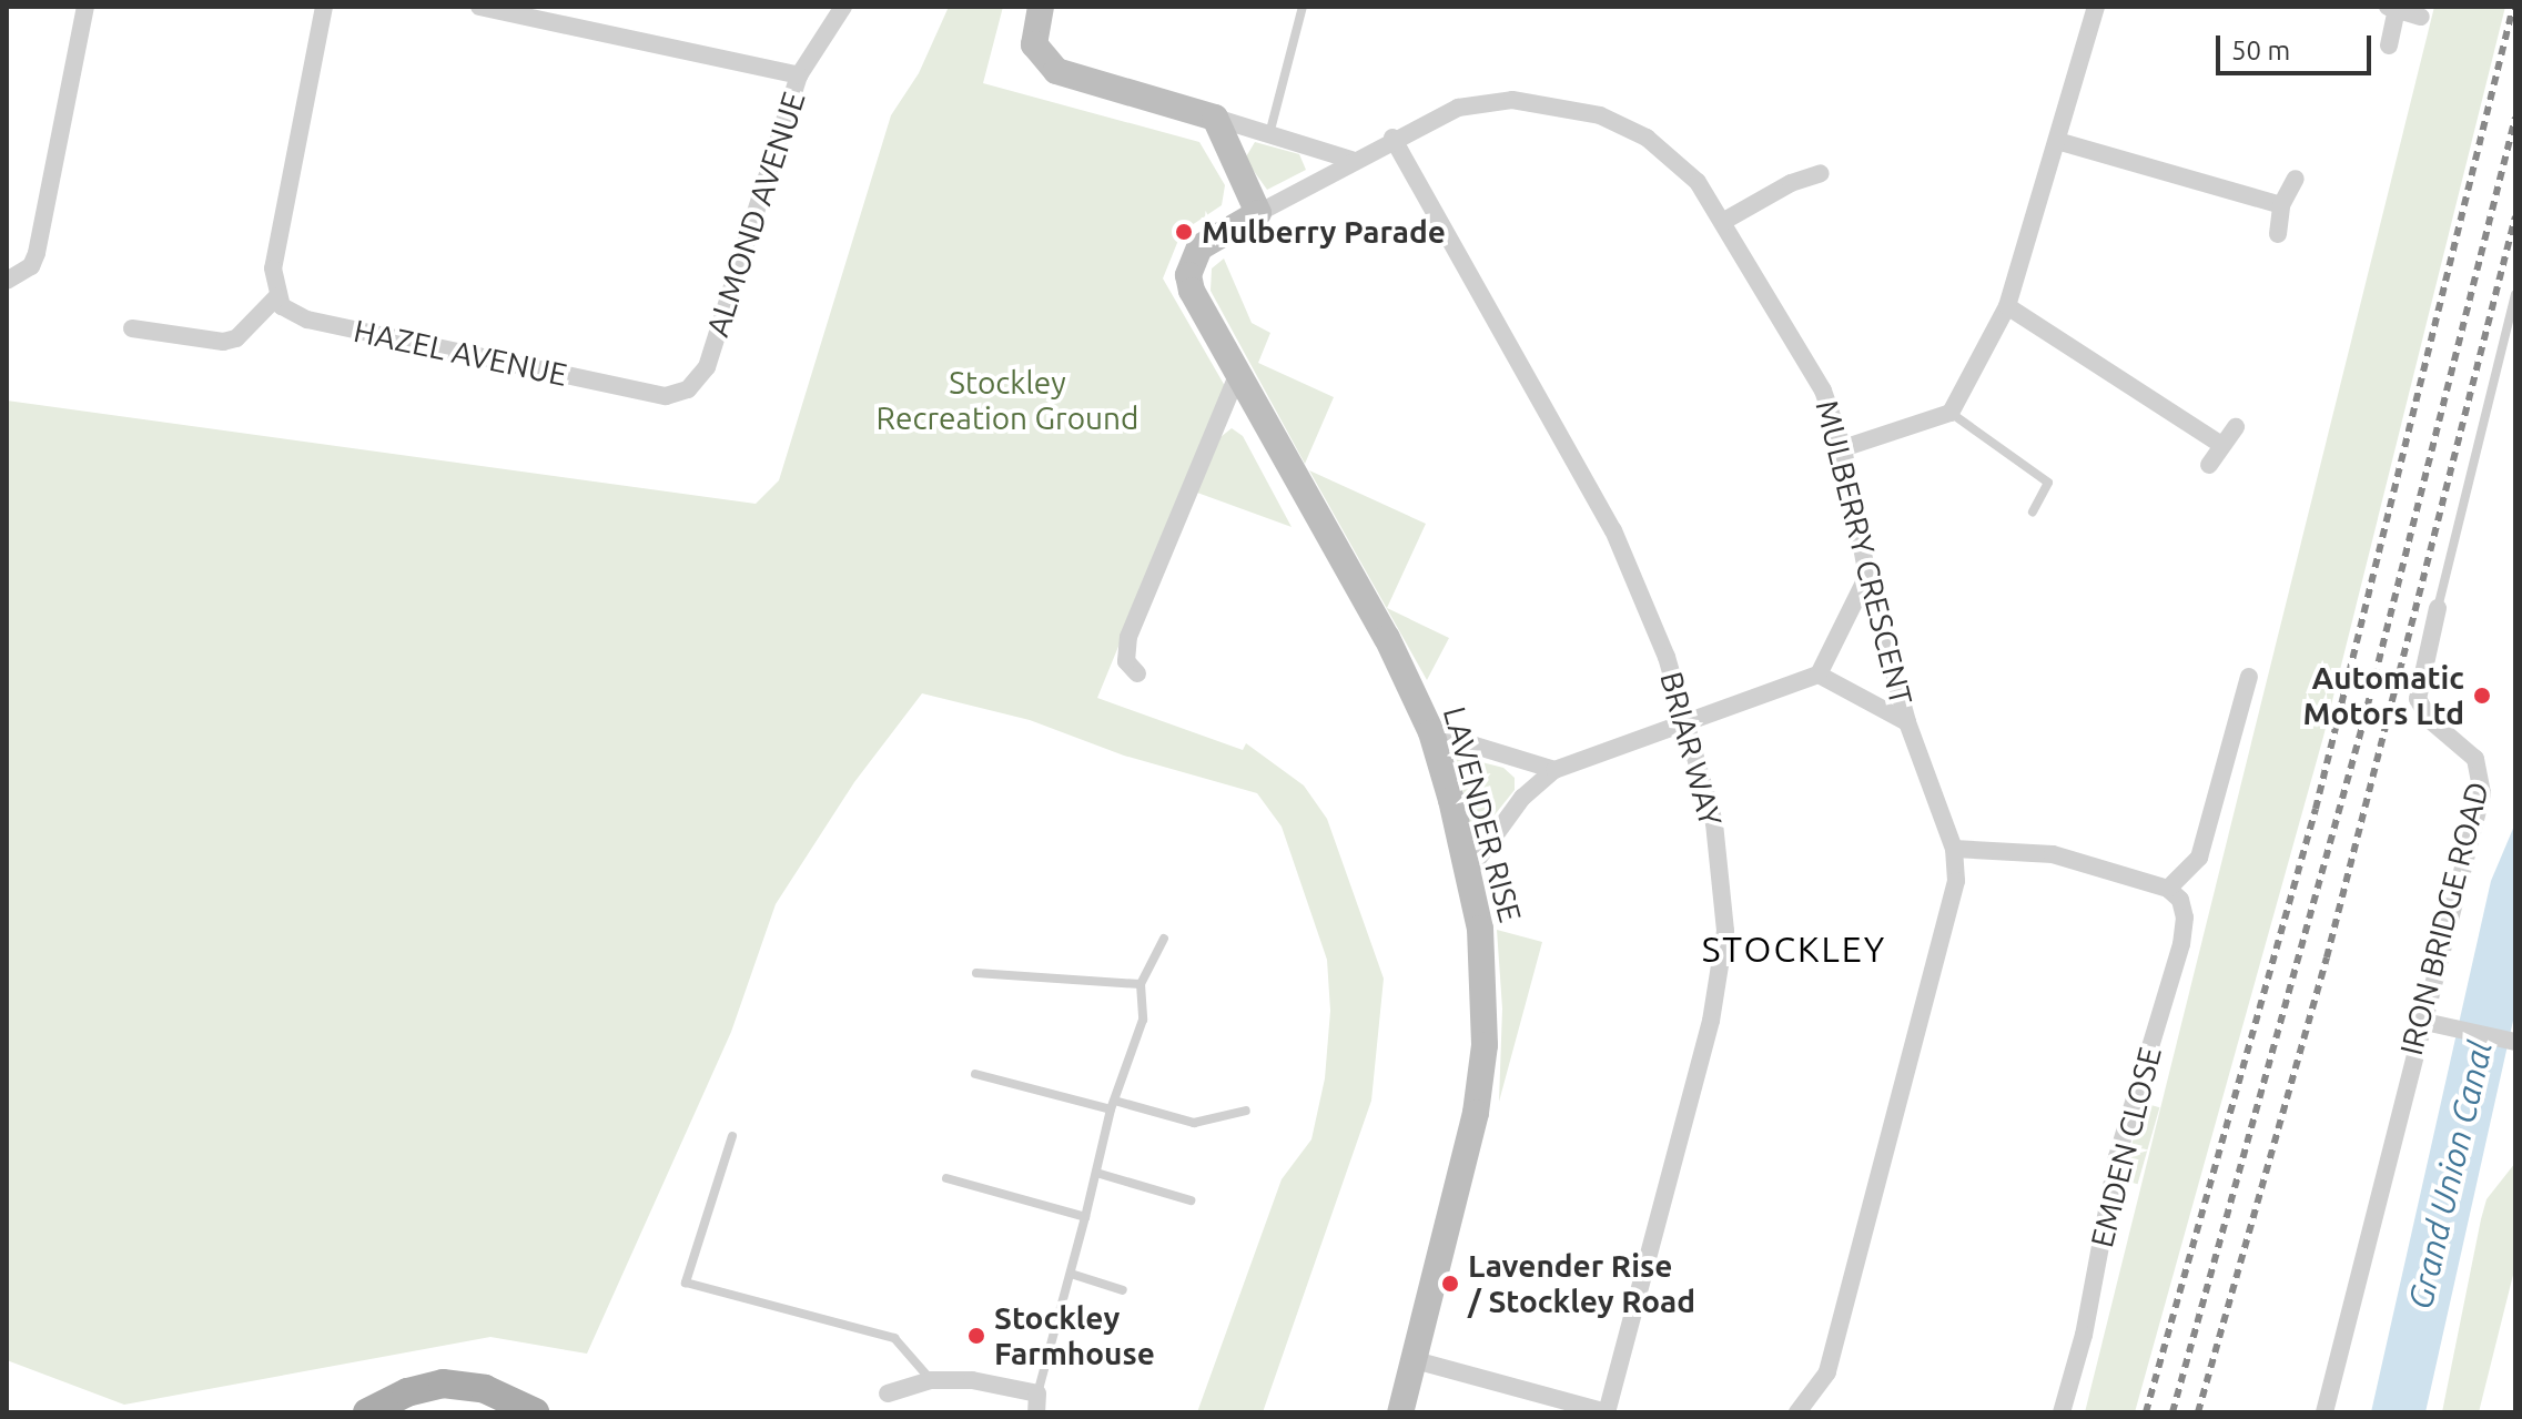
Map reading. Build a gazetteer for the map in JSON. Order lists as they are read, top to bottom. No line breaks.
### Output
{"streets":{"street":["ALMOND AVENUE","HAZEL AVENUE","MULBERRY CRESCENT","BRIAR WAY","LAVENDER RISE","IRON BRIDGE ROAD","EMDEN CLOSE"]},"crossings":[["ALMOND AVENUE","HAZEL AVENUE"],["MULBERRY CRESCENT","BRIAR WAY"],["MULBERRY CRESCENT","LAVENDER RISE"]],"districts":["STOCKLEY"],"water":["Grand Union Canal"],"parks":["Stockley Recreation Ground"],"places":["Mulberry Parade","Automatic Motors Ltd","Lavender Rise / Stockley Road","Stockley Farmhouse"],"scale_bar":"50 m"}
